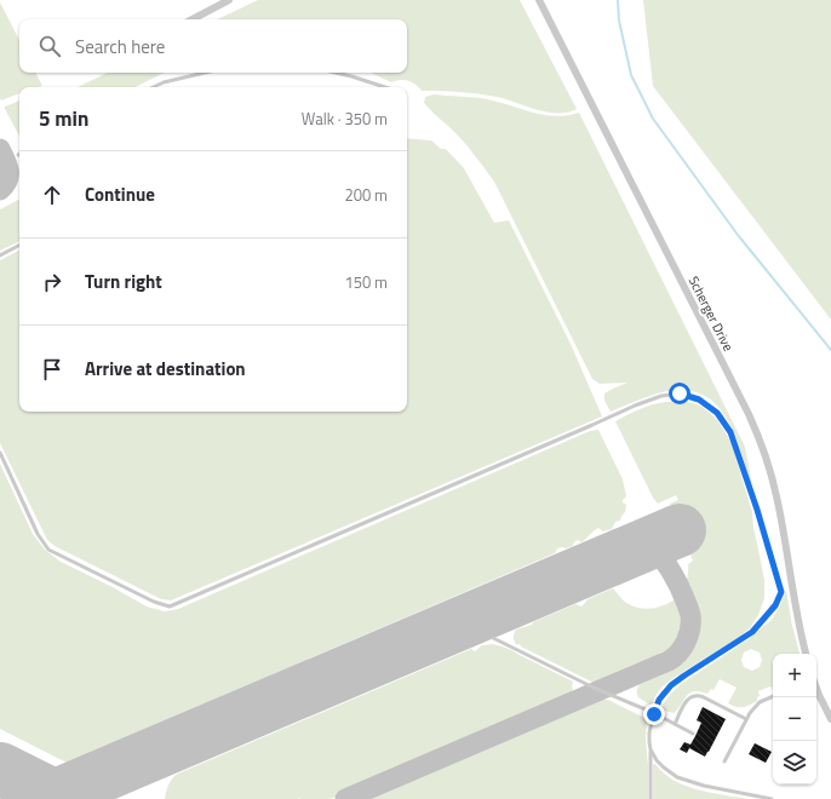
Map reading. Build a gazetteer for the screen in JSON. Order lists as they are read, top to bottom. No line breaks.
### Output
{"streets":{"street":["Scherger Drive"]},"page":{"search":"Search here","heading":["5 min","Walk · 350 m"],"list":[["Continue","200 m"],["Turn right","150 m"],"Arrive at destination"],"map_buttons":["+","−"]}}
